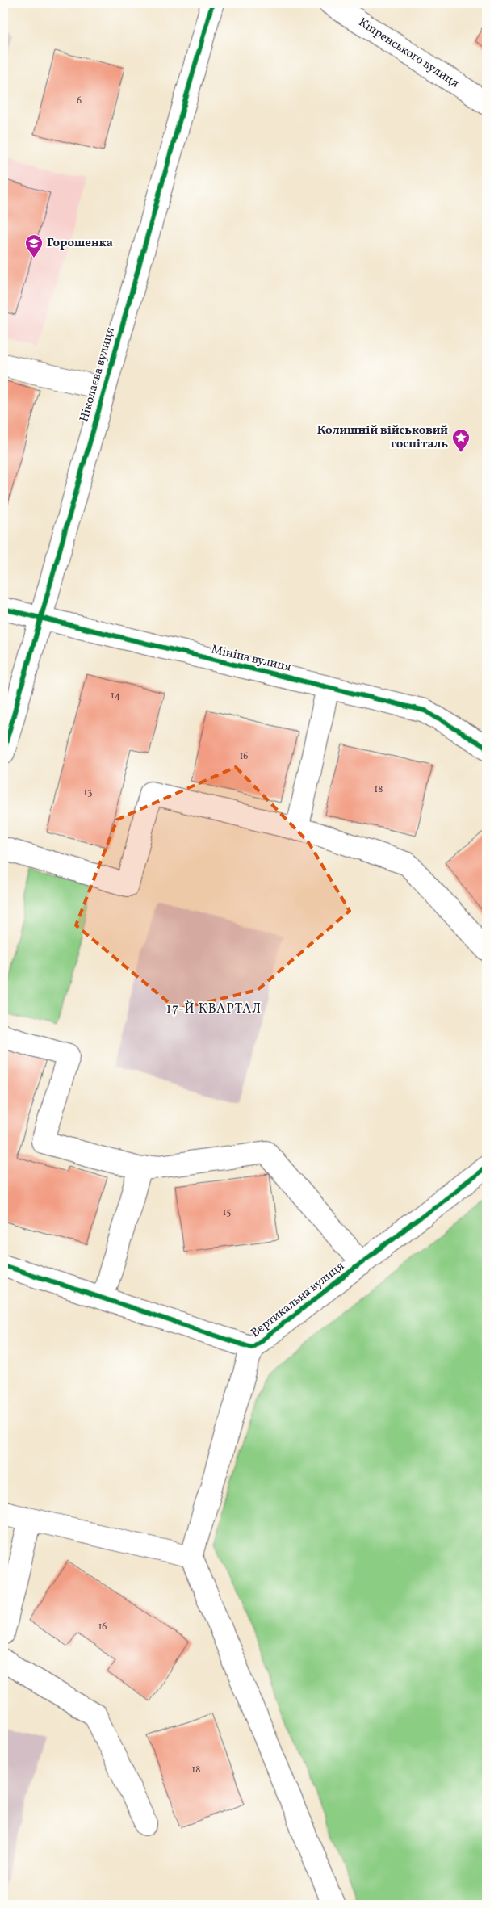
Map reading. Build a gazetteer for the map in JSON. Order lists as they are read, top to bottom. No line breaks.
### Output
{"streets":{"street":["Кіпренського вулиця","Ніколаєва вулиця","Мініна вулиця","Вертикальна вулиця"]},"crossings":[["Ніколаєва вулиця","Мініна вулиця"]],"districts":["17-Й КВАРТАЛ"],"places":{"school or university":["Горошенка"],"place":["Колишній військовий госпіталь"]},"house_numbers":["6","14","16","18","13","15","16","18"]}
